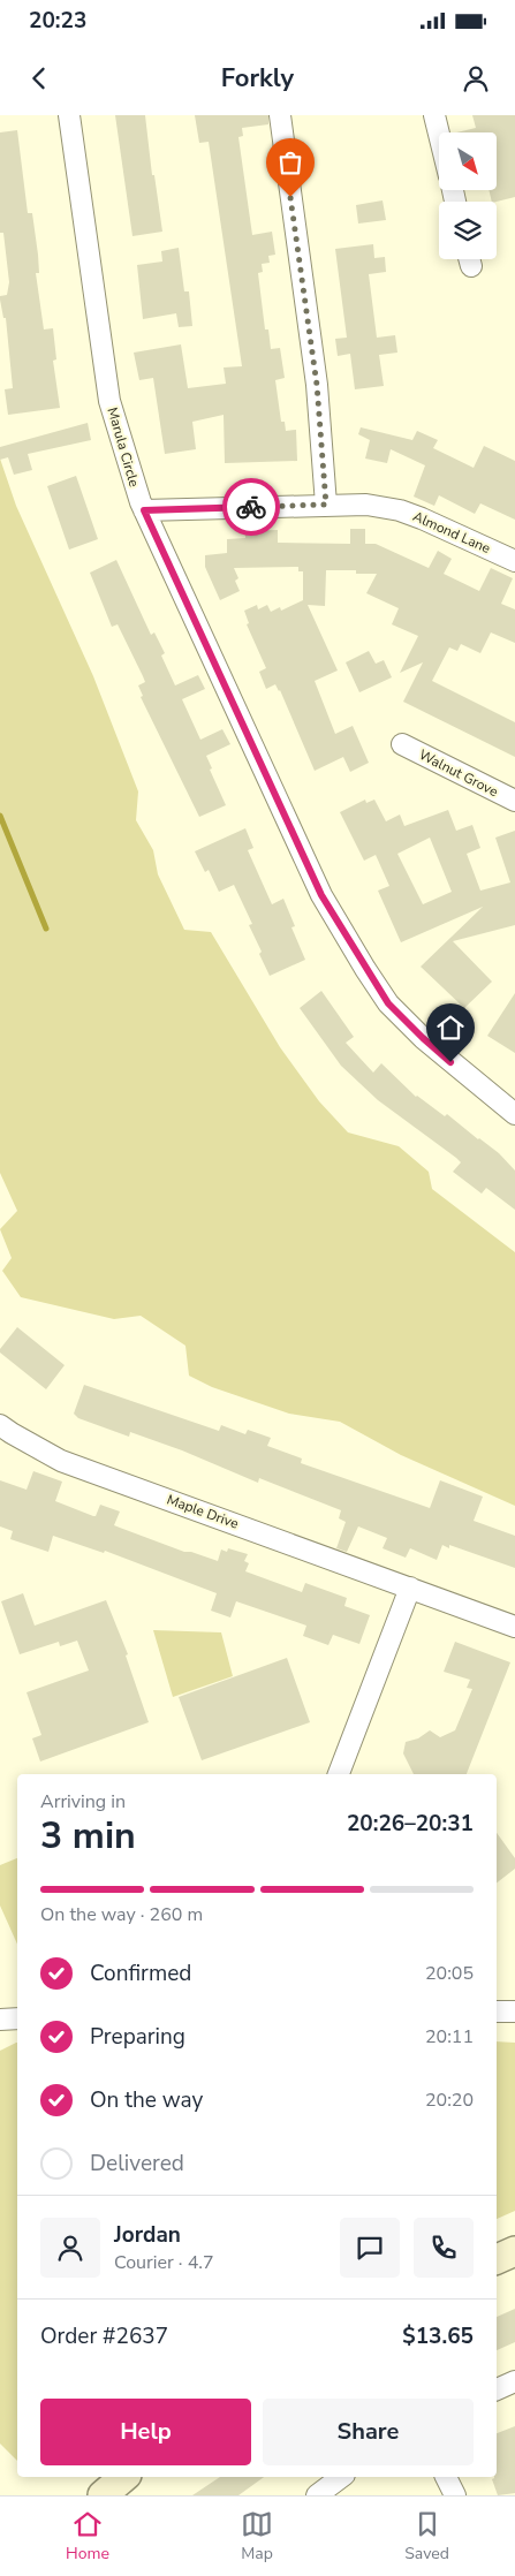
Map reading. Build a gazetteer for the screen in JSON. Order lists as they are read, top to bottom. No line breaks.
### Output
{"streets":{"street":["Marula Circle","Almond Lane","Walnut Grove","Maple Drive"]},"crossings":[["Marula Circle","Almond Lane"]],"north":"bottom right","page":{"status":"20:23","header":"Forkly","heading":["3 min","Arriving in","20:26–20:31"],"panel":["Jordan","Courier · 4.7","Order #2637","$13.65"],"bar":"On the way · 260 m","list":[["Confirmed","20:05"],["Preparing","20:11"],["On the way","20:20"],"Delivered"],"buttons":["Help","Share"],"tabs":["Home","Map","Saved"]}}
